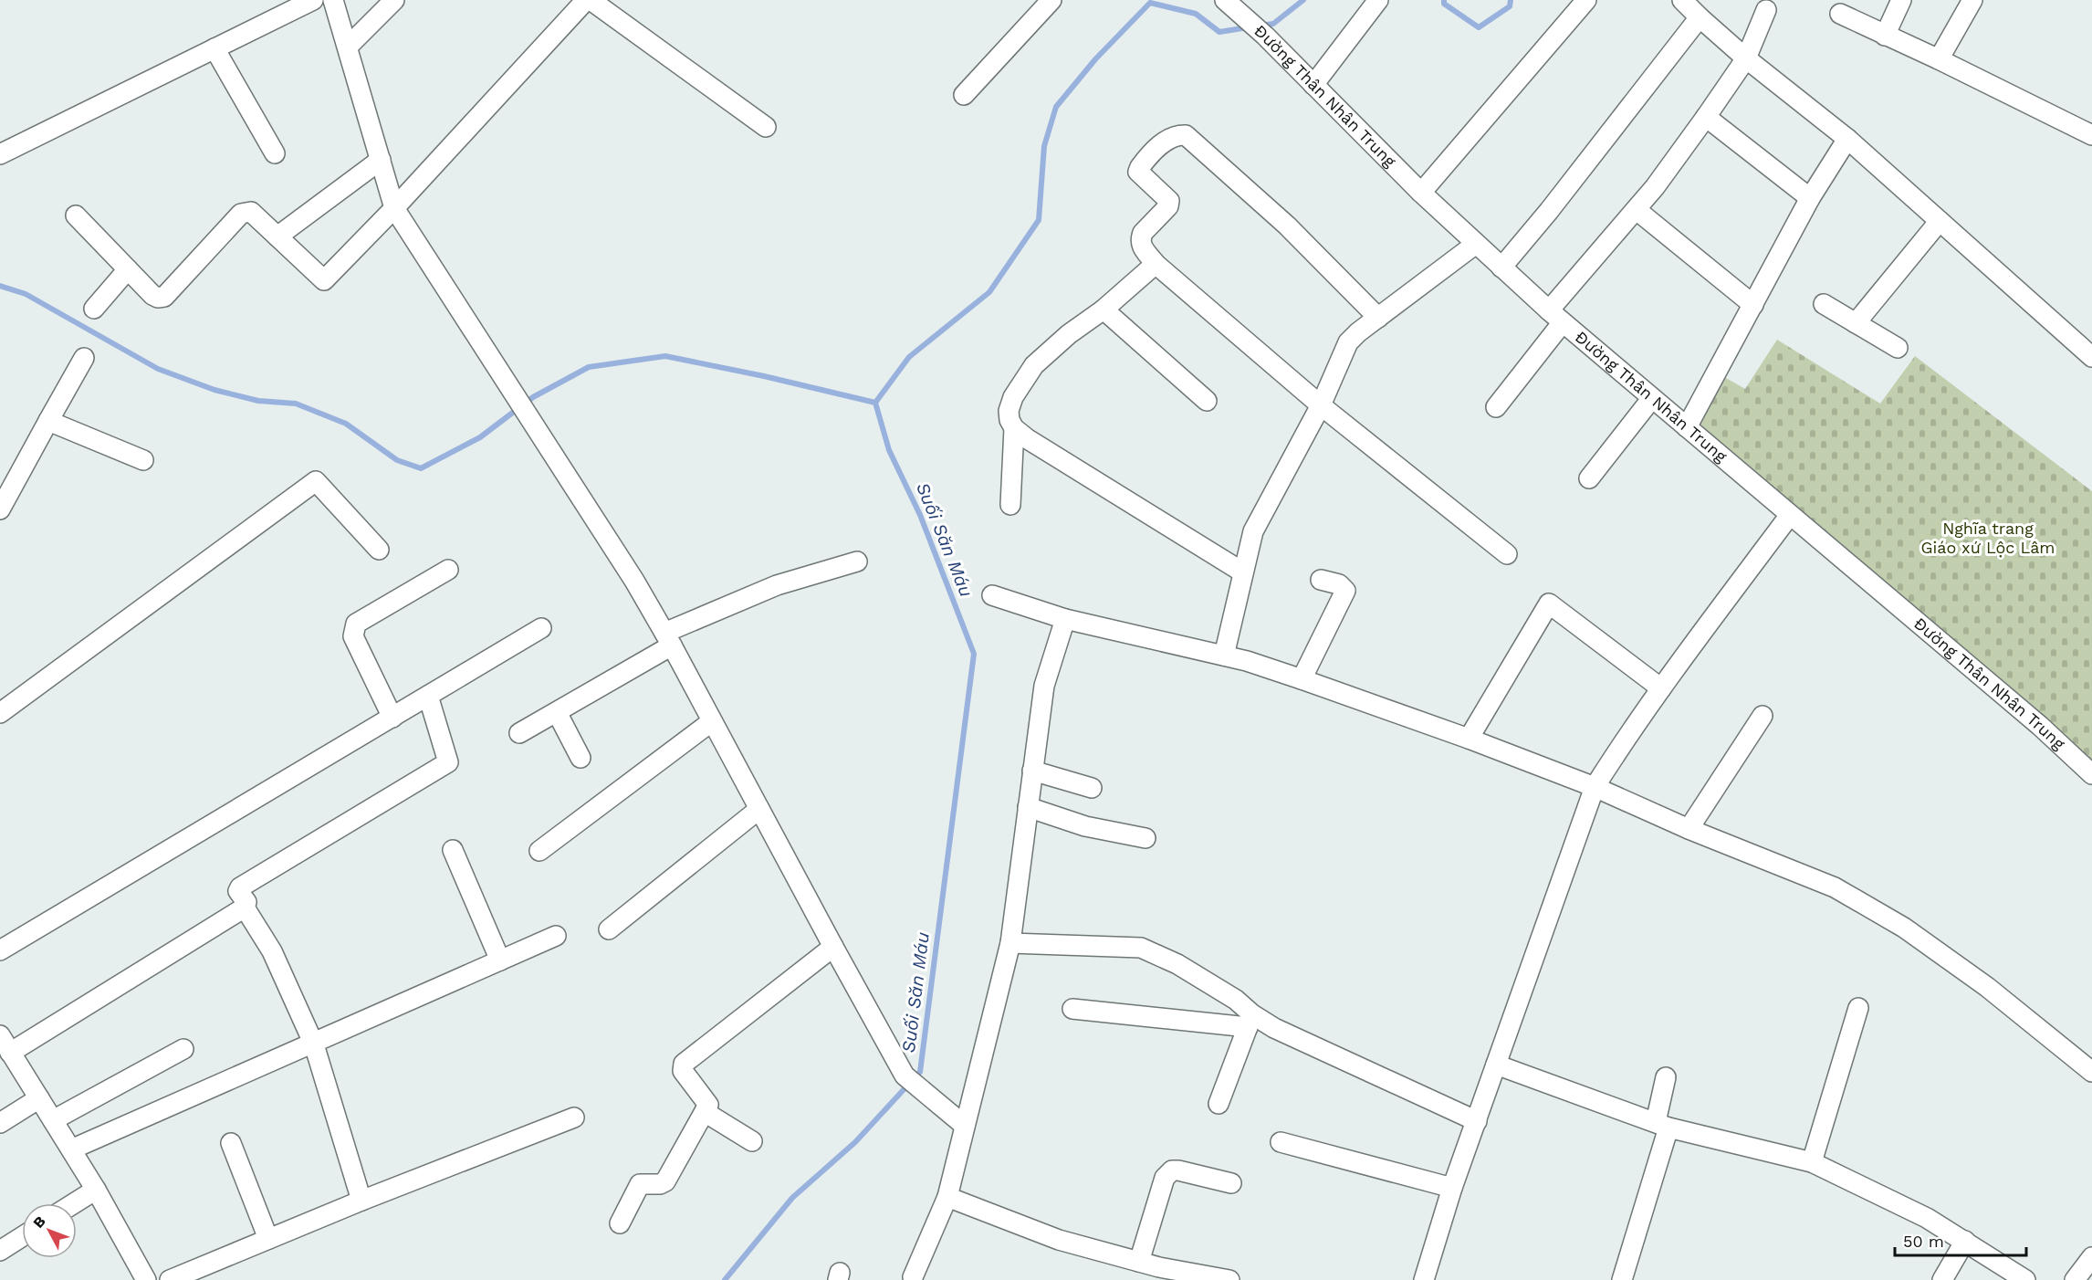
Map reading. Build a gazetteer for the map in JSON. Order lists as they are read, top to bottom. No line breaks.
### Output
{"streets":{"street":["Đường Thân Nhân Trung"]},"water":["Suối Săn Máu"],"parks":["Nghĩa trang Giáo xứ Lộc Lâm"],"scale_bar":"50 m","north":"top left"}
